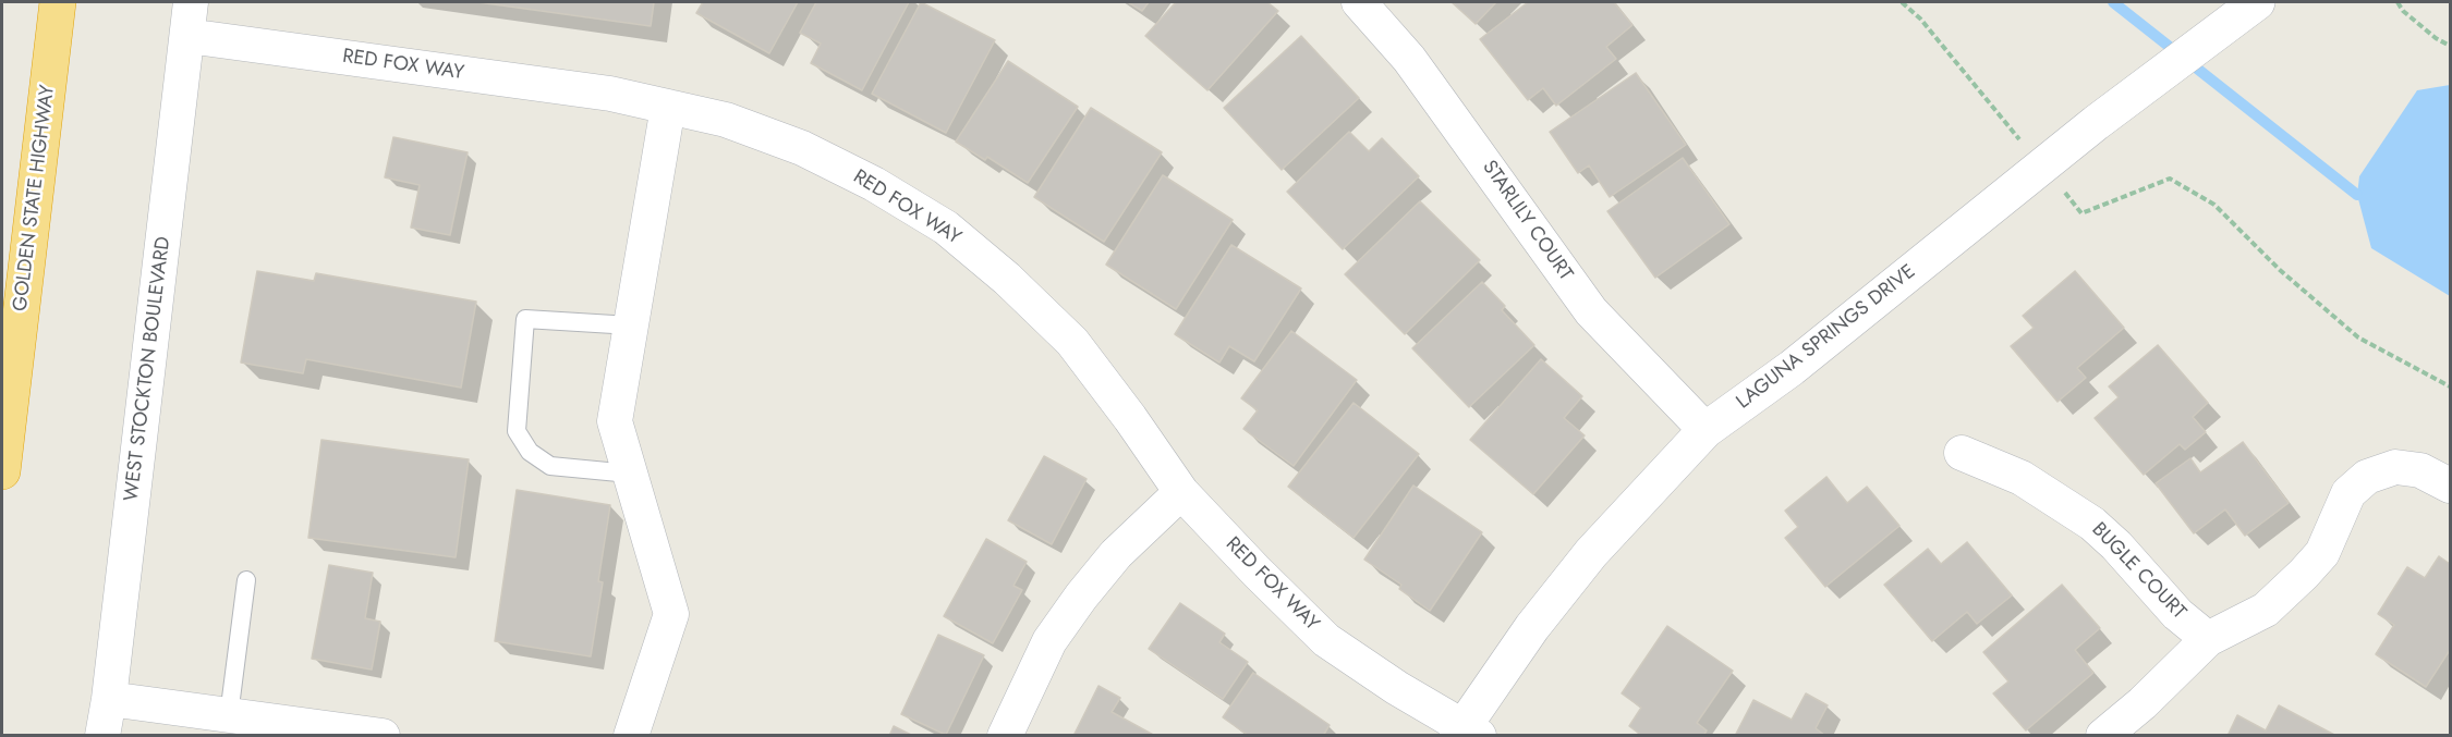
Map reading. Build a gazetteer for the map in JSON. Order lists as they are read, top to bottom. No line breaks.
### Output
{"streets":{"highway":["GOLDEN STATE HIGHWAY"],"street":["RED FOX WAY","STARLILY COURT","LAGUNA SPRINGS DRIVE","WEST STOCKTON BOULEVARD","BUGLE COURT"]},"crossings":[["RED FOX WAY","LAGUNA SPRINGS DRIVE"],["RED FOX WAY","WEST STOCKTON BOULEVARD"],["STARLILY COURT","LAGUNA SPRINGS DRIVE"]]}
